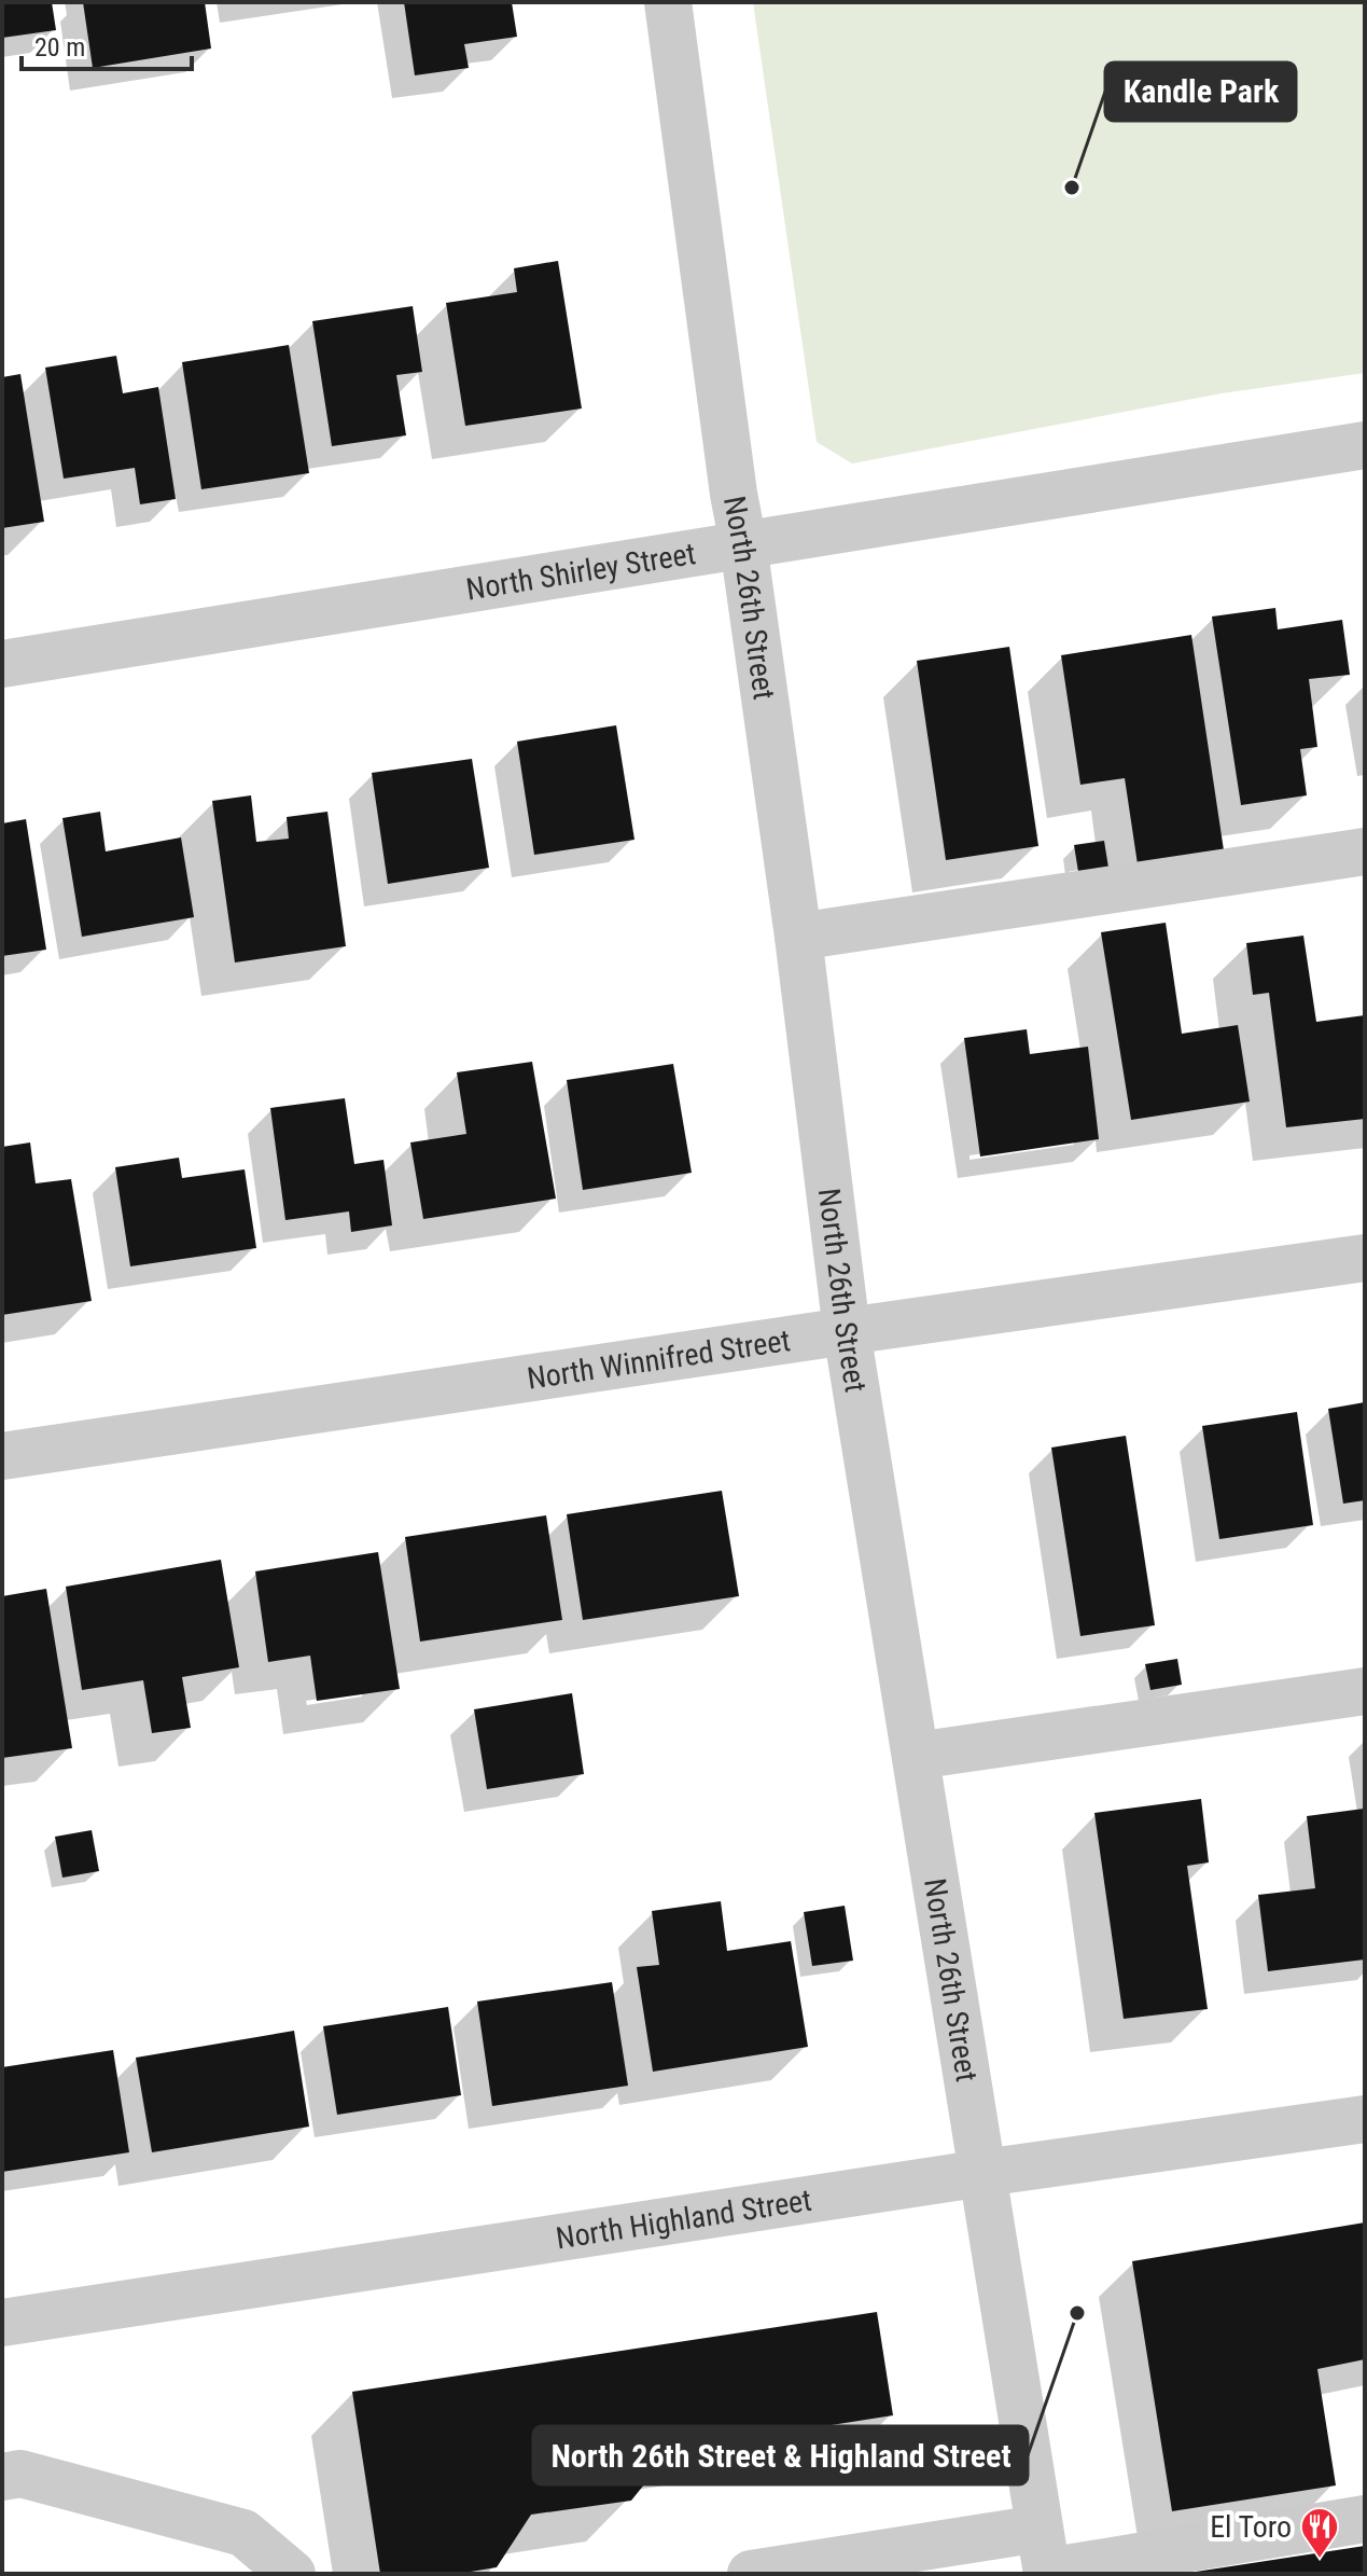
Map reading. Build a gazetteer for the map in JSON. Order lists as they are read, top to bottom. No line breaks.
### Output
{"streets":{"street":["North Shirley Street","North 26th Street","North Winnifred Street","North Highland Street"]},"crossings":[["North Shirley Street","North 26th Street"],["North 26th Street","North Winnifred Street"],["North 26th Street","North Highland Street"]],"places":{"other":["Kandle Park","North 26th Street & Highland Street"],"restaurant":["El Toro"]},"scale_bar":"20 m"}
